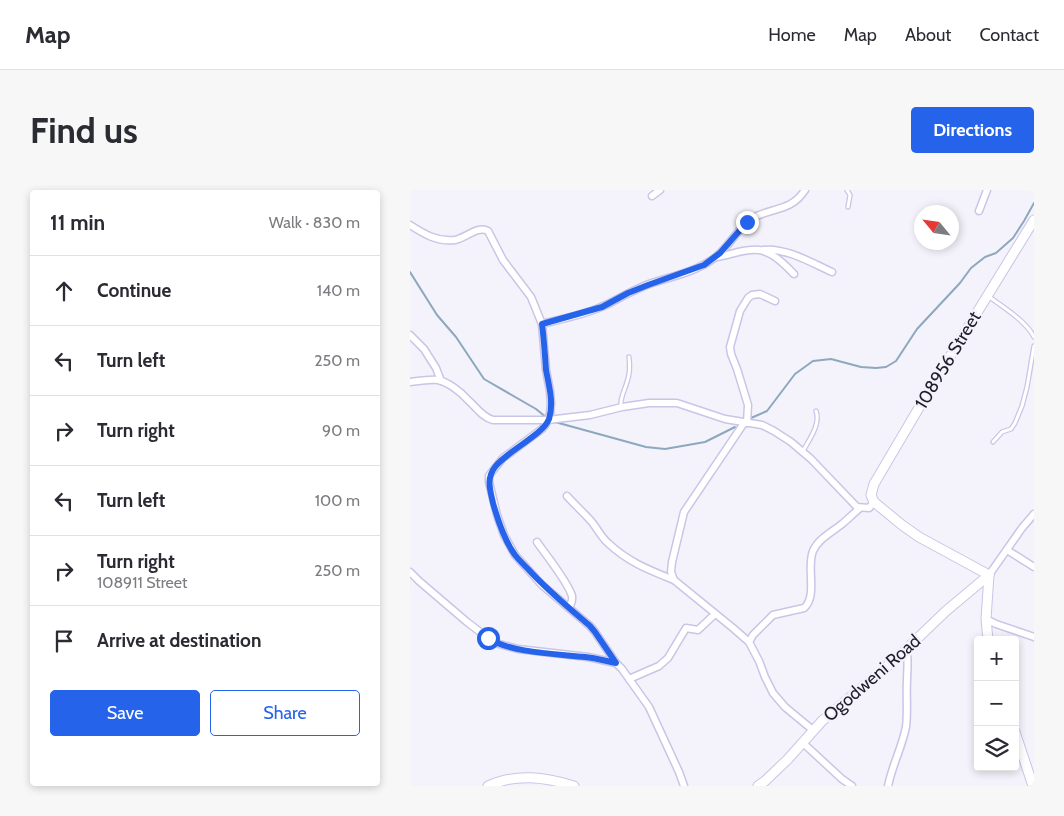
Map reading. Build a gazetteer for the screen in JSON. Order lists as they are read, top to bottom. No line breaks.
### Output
{"streets":{"street":["108956 Street","Ogodweni Road"]},"north":"top left","page":{"header":"Map","nav":["Home","Map","About","Contact"],"buttons":["Directions",["Save","Share"]],"title":"Find us","heading":["11 min","Walk · 830 m"],"list":[["Continue","140 m"],["Turn left","250 m"],["Turn right","90 m"],["Turn left","100 m"],["Turn right","108911 Street","250 m"],"Arrive at destination"],"map_buttons":["+","−"]}}
